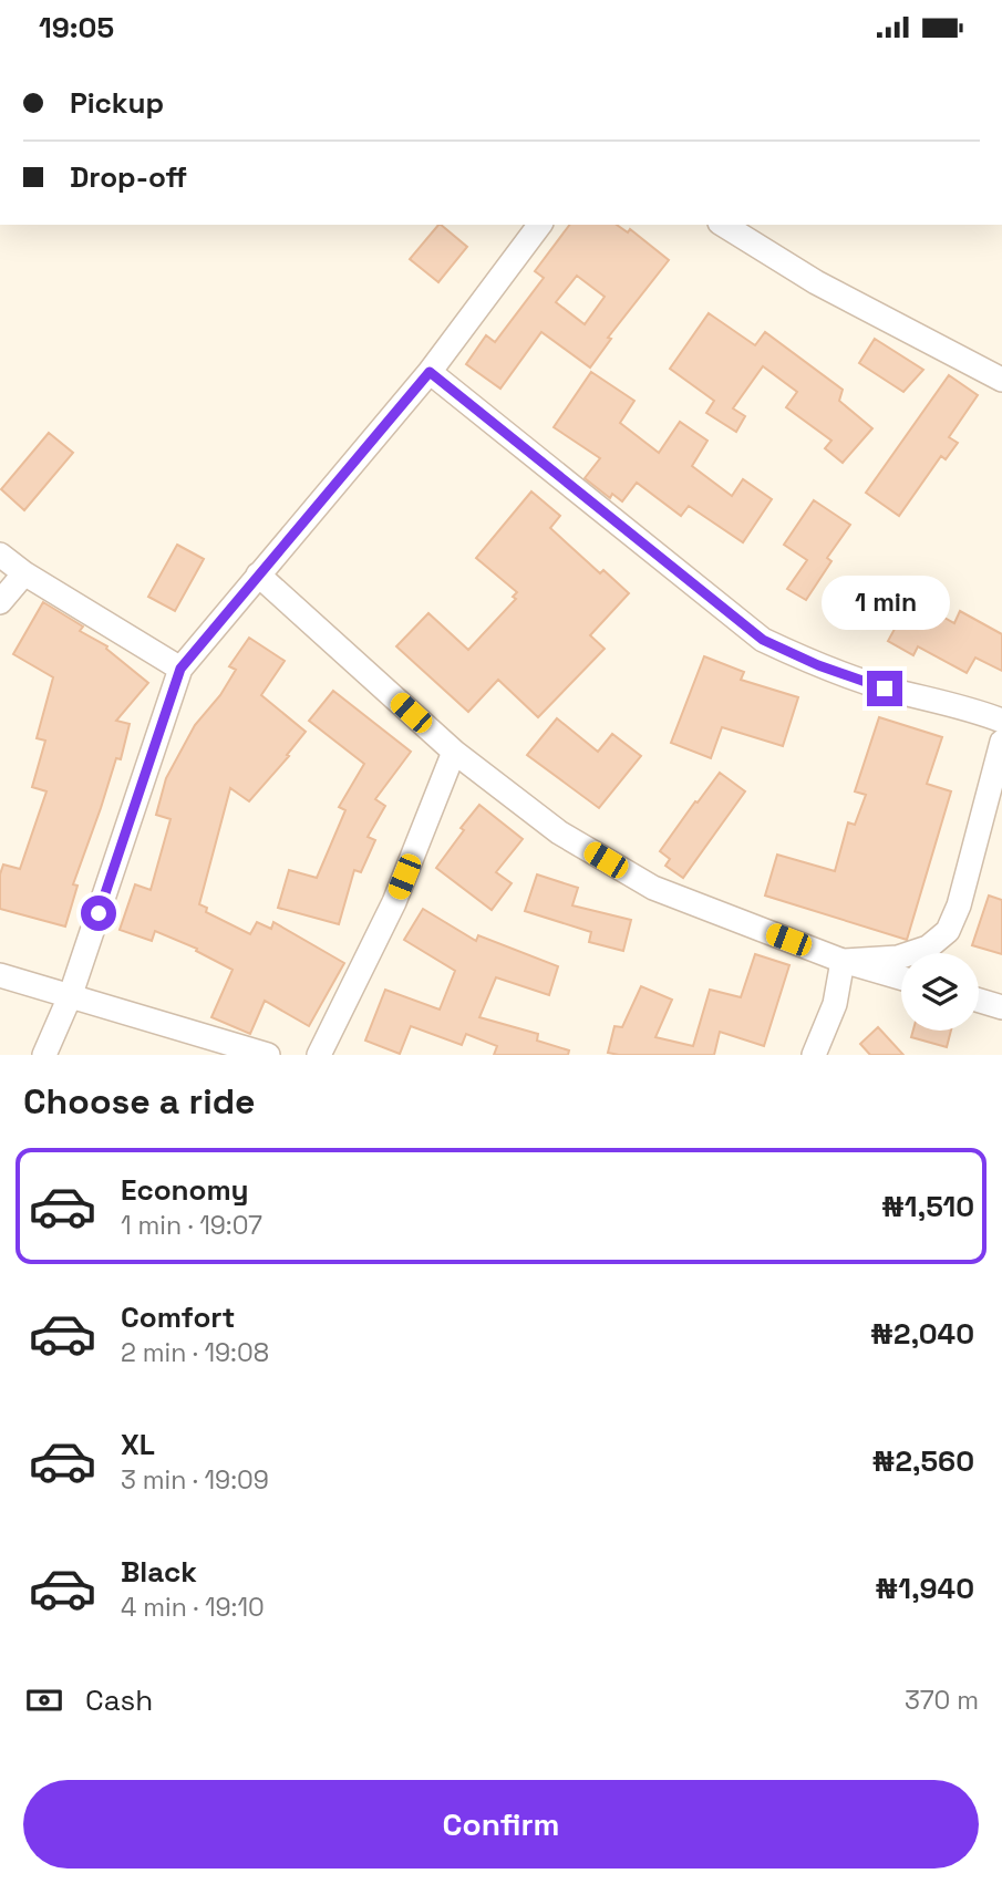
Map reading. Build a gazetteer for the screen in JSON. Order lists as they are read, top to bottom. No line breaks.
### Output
{"page":{"status":"19:05","banner":["Pickup","Drop-off"],"bubble":"1 min","heading":"Choose a ride","list":[{"name":"Economy","note":"1 min · 19:07","value":"₦1,510"},{"name":"Comfort","note":"2 min · 19:08","value":"₦2,040"},{"name":"XL","note":"3 min · 19:09","value":"₦2,560"},{"name":"Black","note":"4 min · 19:10","value":"₦1,940"}],"pay":["Cash","370 m"],"buttons":"Confirm"}}
